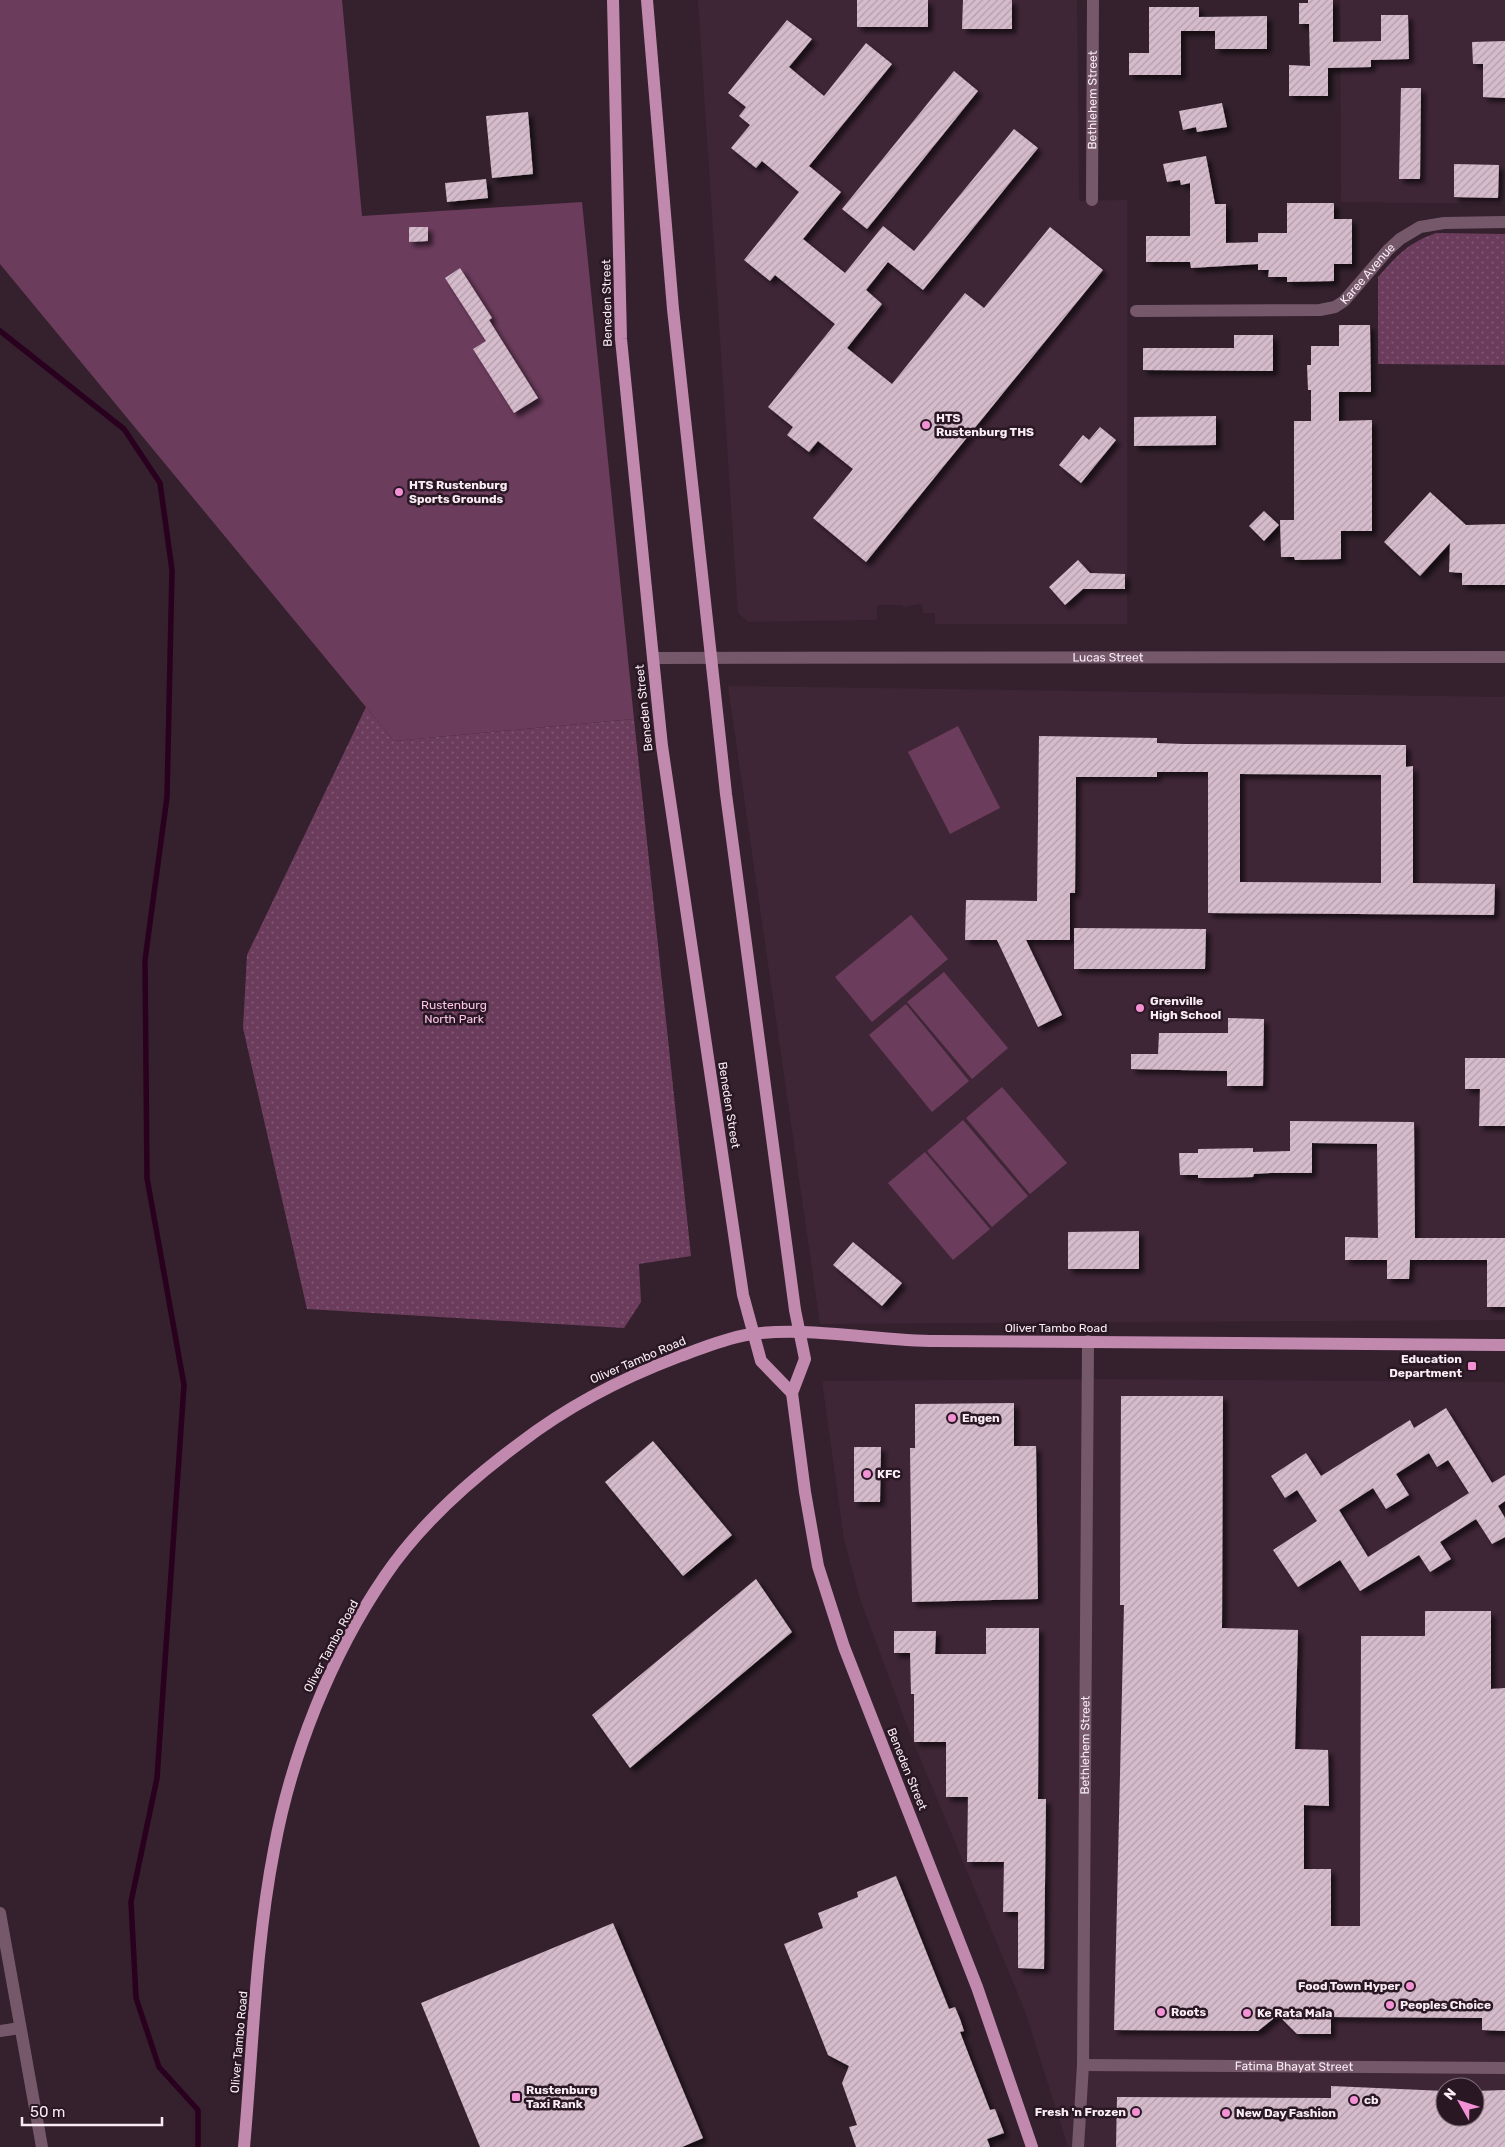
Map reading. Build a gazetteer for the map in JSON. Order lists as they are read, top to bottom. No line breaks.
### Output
{"streets":{"main road":["Beneden Street","Oliver Tambo Road"],"street":["Bethlehem Street","Karee Avenue","Lucas Street","Fatima Bhayat Street"]},"crossings":[["Bethlehem Street","Oliver Tambo Road"],["Bethlehem Street","Fatima Bhayat Street"],["Beneden Street","Lucas Street"],["Beneden Street","Oliver Tambo Road"]],"parks":["Rustenburg North Park"],"places":{"other":["HTS Rustenburg THS","HTS Rustenburg Sports Grounds","Grenville High School","Engen","KFC","Food Town Hyper","Peoples Choice","Roots","Ke Rata Mala","cb","Fresh 'n Frozen","New Day Fashion"],"transit":["Education Department","Rustenburg Taxi Rank"]},"scale_bar":"50 m","north":"top left"}
